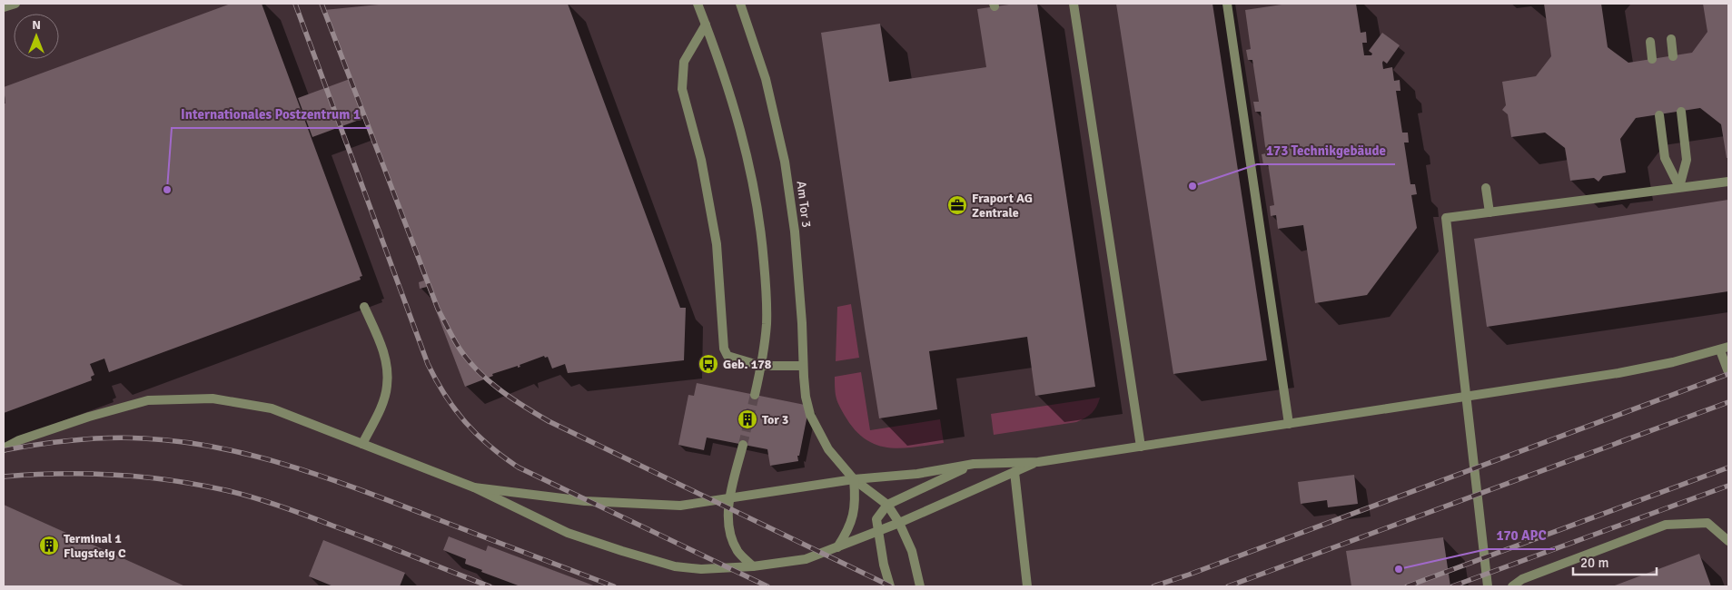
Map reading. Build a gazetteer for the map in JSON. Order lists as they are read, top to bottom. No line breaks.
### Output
{"streets":{"street":["Am Tor 3"]},"places":{"other":["173 Technikgebäude","Internationales Postzentrum 1","170 APC"],"office":["Fraport AG Zentrale"],"bus stop":["Geb. 178"],"building":["Tor 3","Terminal 1 Flugsteig C"]},"scale_bar":"20 m","north":"top"}
